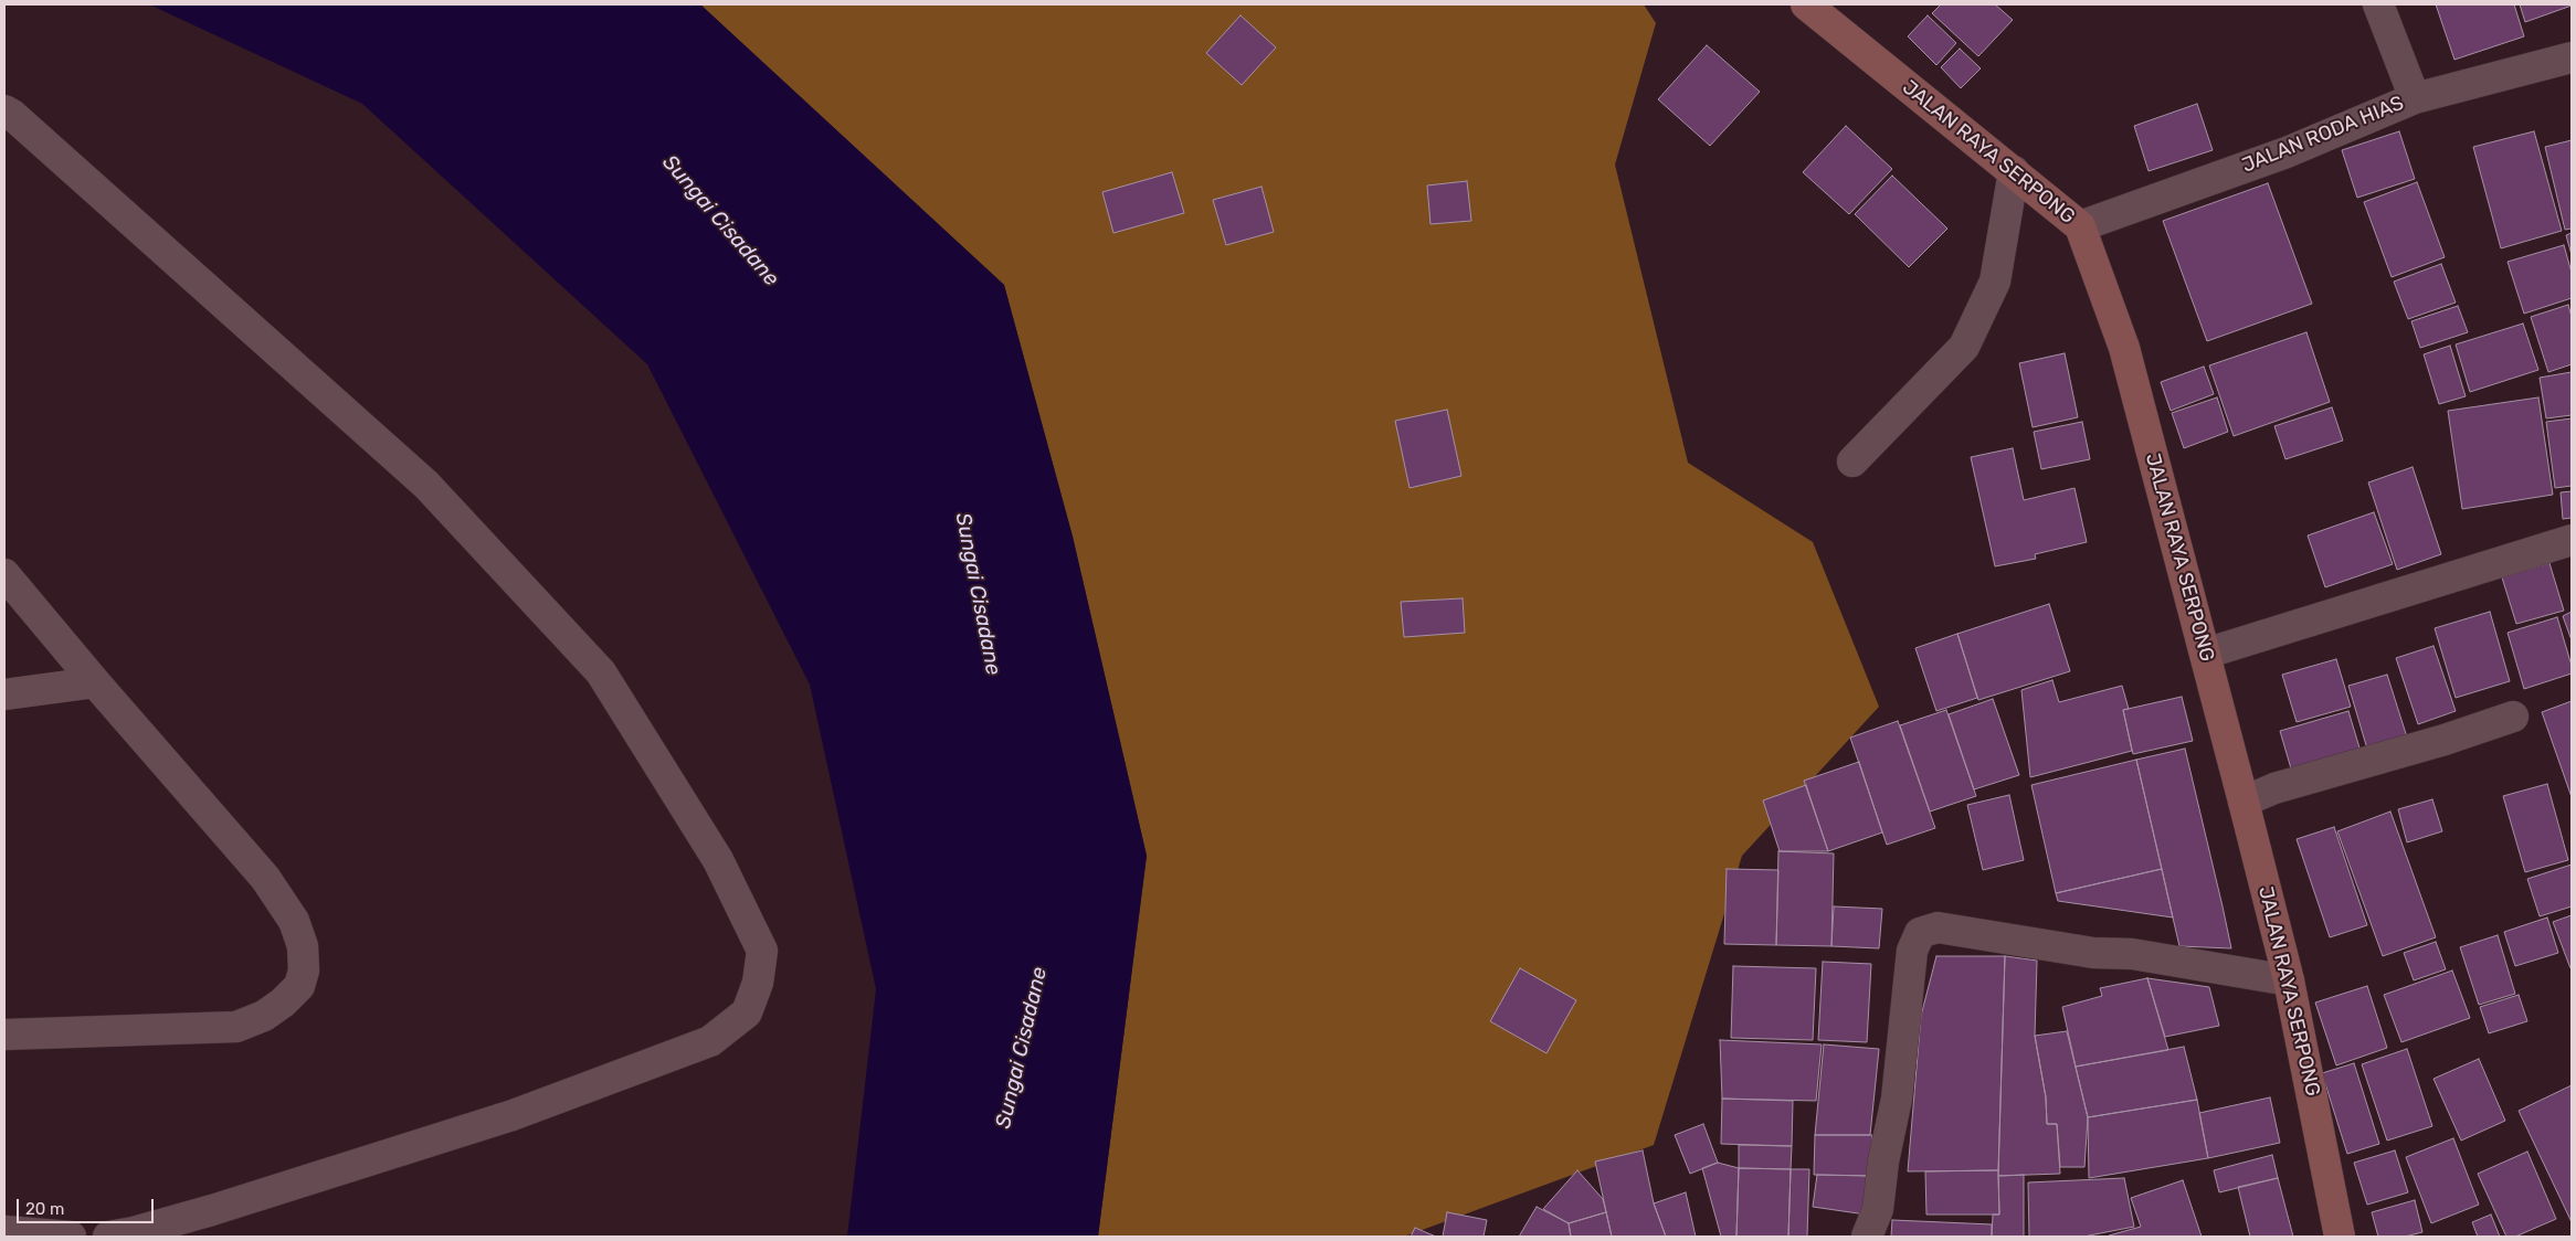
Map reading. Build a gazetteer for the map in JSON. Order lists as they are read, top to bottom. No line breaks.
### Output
{"streets":{"main road":["JALAN RAYA SERPONG"],"street":["JALAN RODA HIAS"]},"crossings":[["JALAN RODA HIAS","JALAN RAYA SERPONG"]],"water":["Sungai Cisadane"],"scale_bar":"20 m"}
